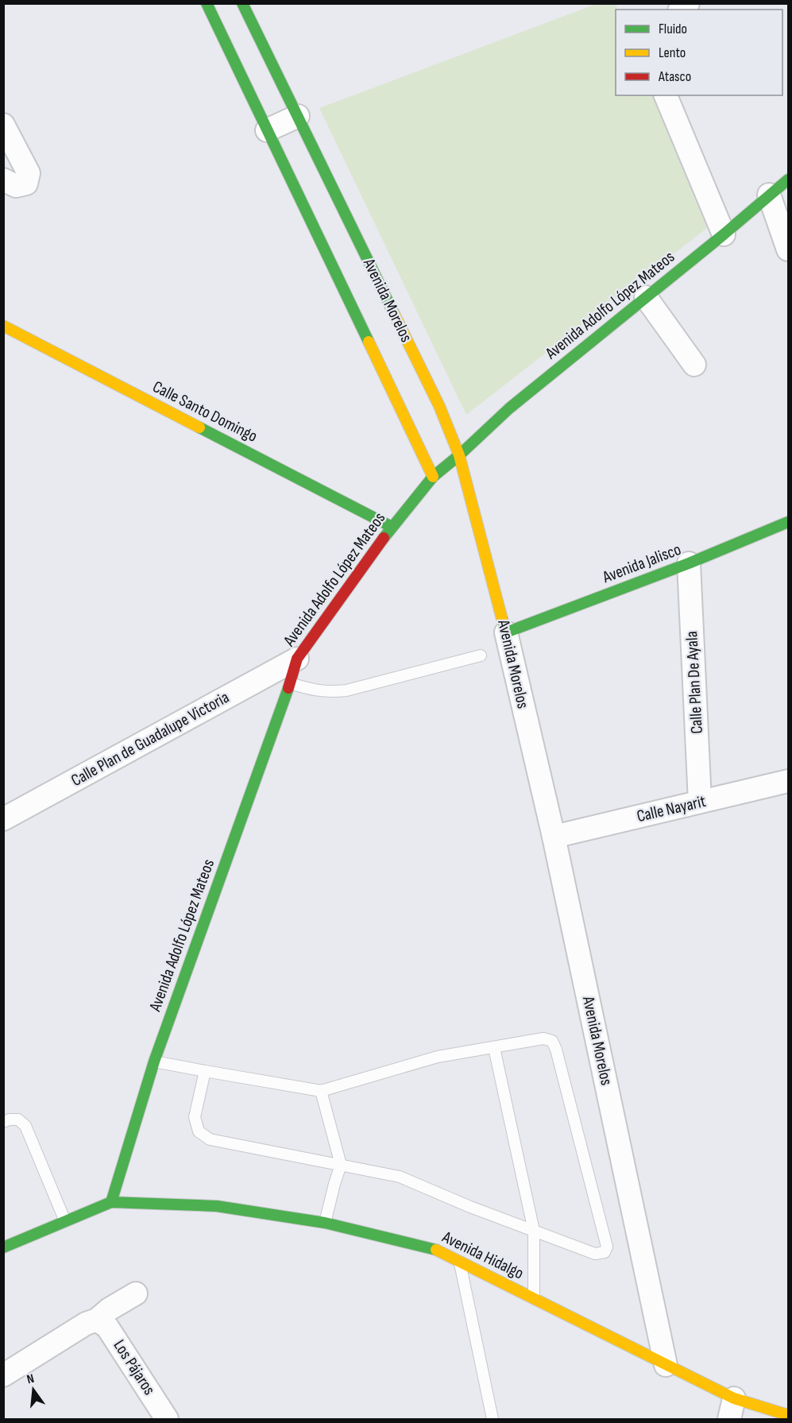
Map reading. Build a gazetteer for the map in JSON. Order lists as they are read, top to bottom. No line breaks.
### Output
{"streets":{"main road":["Avenida Morelos","Avenida Adolfo López Mateos","Calle Santo Domingo","Avenida Jalisco","Avenida Hidalgo"],"street":["Calle Plan De Ayala","Calle Plan de Guadalupe Victoria","Calle Nayarit","Los Pájaros"]},"crossings":[["Avenida Morelos","Avenida Adolfo López Mateos"],["Avenida Morelos","Avenida Jalisco"],["Avenida Morelos","Calle Nayarit"],["Avenida Morelos","Avenida Hidalgo"],["Avenida Adolfo López Mateos","Calle Santo Domingo"],["Avenida Adolfo López Mateos","Calle Plan de Guadalupe Victoria"],["Avenida Adolfo López Mateos","Avenida Hidalgo"],["Avenida Jalisco","Calle Plan De Ayala"],["Calle Plan De Ayala","Calle Nayarit"]],"legend":["Fluido","Lento","Atasco"],"north":"top"}
